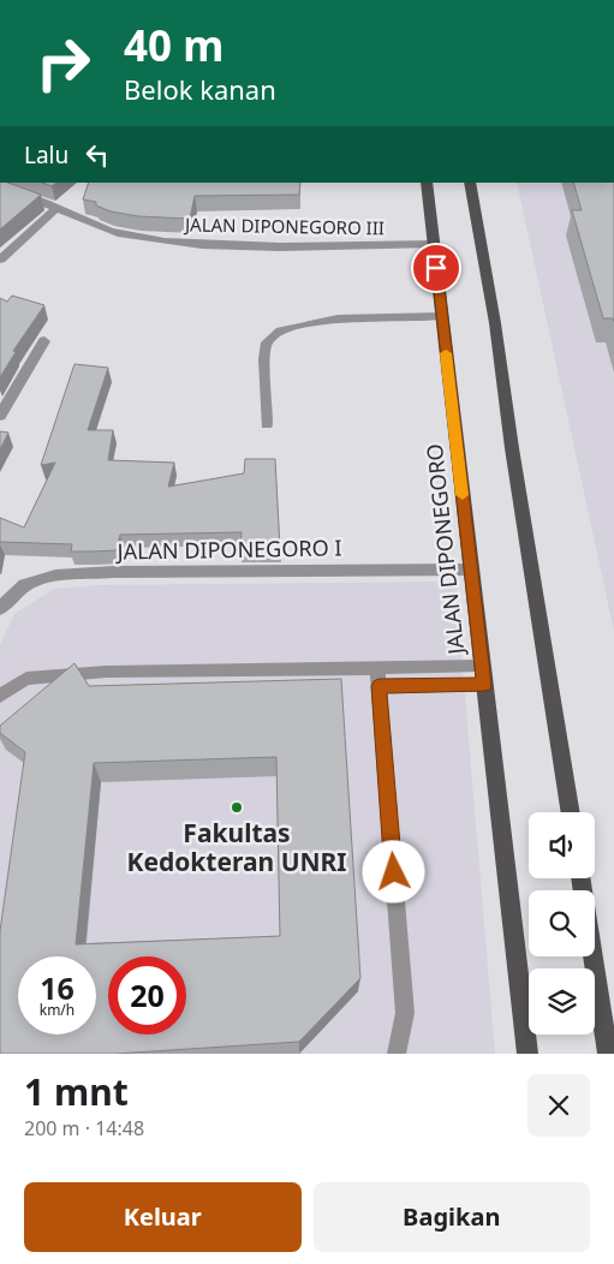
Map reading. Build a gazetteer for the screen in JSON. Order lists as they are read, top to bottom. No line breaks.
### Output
{"streets":{"main road":["JALAN DIPONEGORO"],"street":["JALAN DIPONEGORO III","JALAN DIPONEGORO I"]},"crossings":[["JALAN DIPONEGORO III","JALAN DIPONEGORO"],["JALAN DIPONEGORO I","JALAN DIPONEGORO"]],"places":["Fakultas Kedokteran UNRI"],"page":{"turn":["40 m","Belok kanan"],"then":"Lalu","speed":"16 km/h","limit":"20","heading":["1 mnt","200 m · 14:48"],"buttons":["Keluar","Bagikan"]}}
